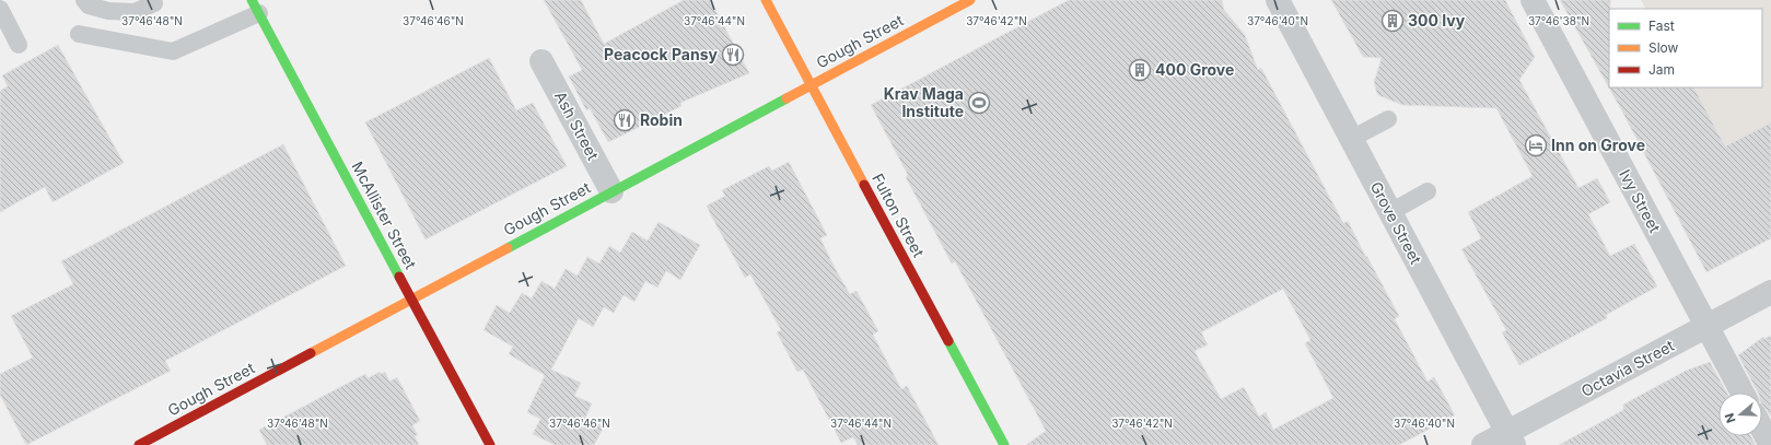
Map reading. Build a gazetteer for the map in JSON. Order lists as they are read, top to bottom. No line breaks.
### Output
{"streets":{"street":["Gough Street","Ash Street","Ivy Street","McAllister Street","Fulton Street","Grove Street","Octavia Street"]},"crossings":[["Gough Street","Ash Street"],["Gough Street","McAllister Street"],["Gough Street","Fulton Street"],["Ivy Street","Octavia Street"],["Grove Street","Octavia Street"]],"places":{"building":["300 Ivy","400 Grove"],"restaurant":["Peacock Pansy","Robin"],"sports":["Krav Maga Institute"],"hotel":["Inn on Grove"]},"legend":["Fast","Slow","Jam"],"north":"left","coordinates":["37°46'48\"N","37°46'46\"N","37°46'44\"N","37°46'42\"N","37°46'40\"N","37°46'38\"N"]}
